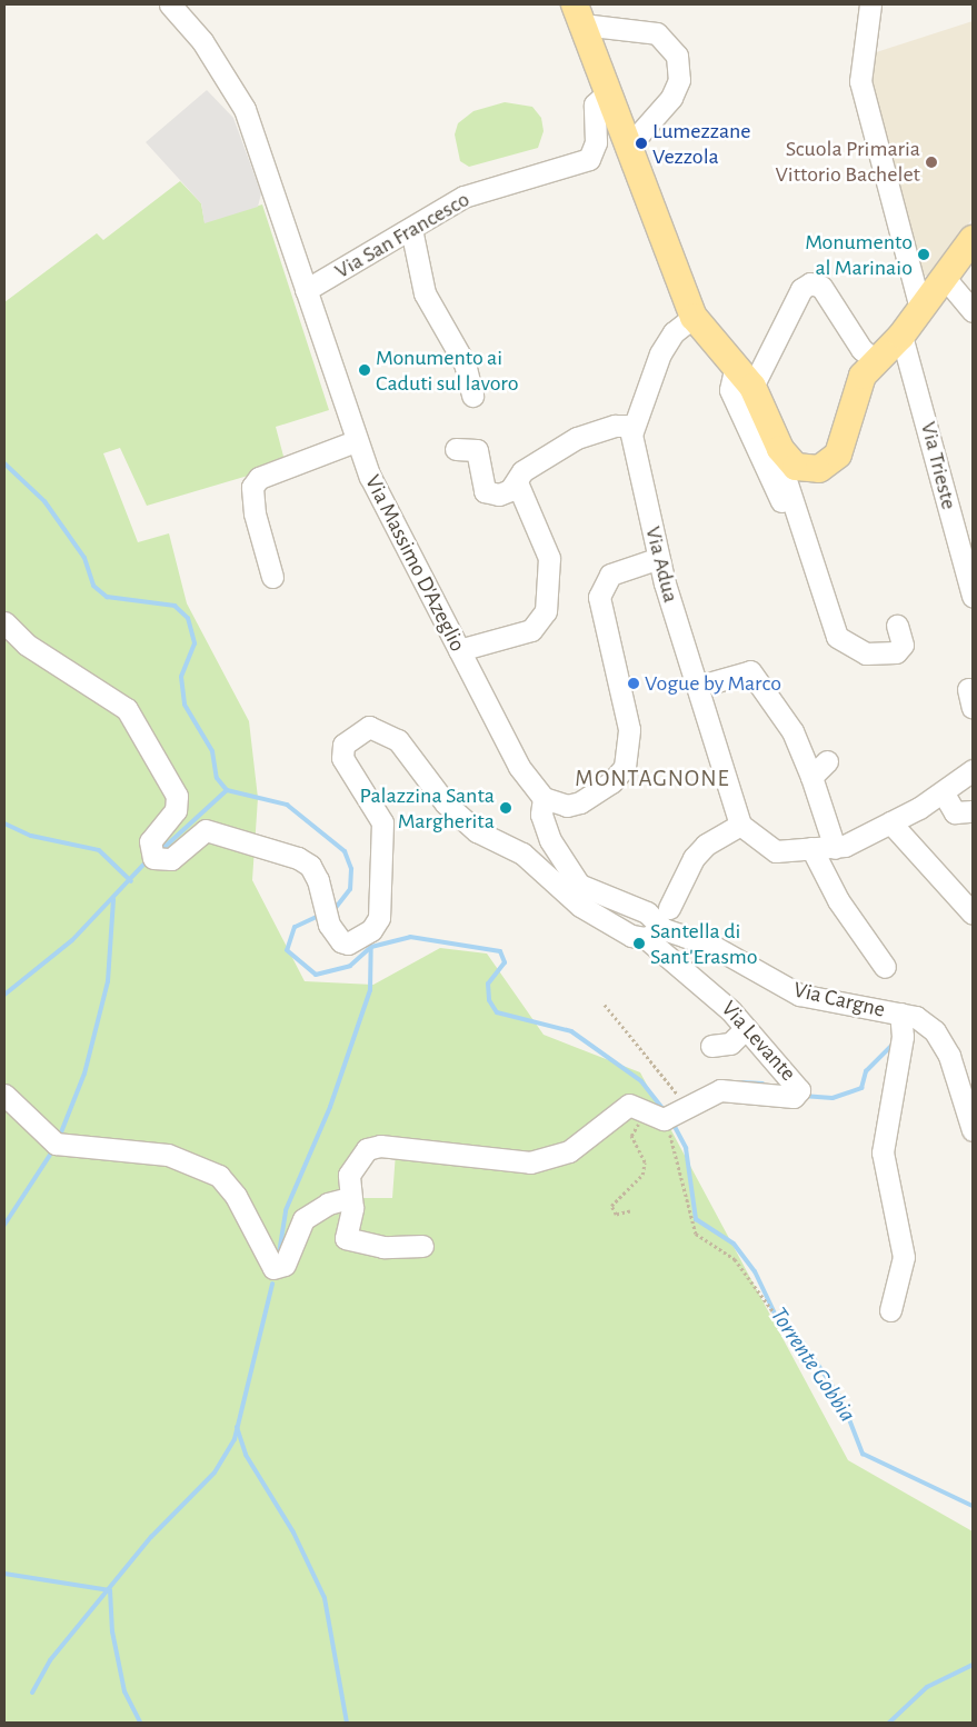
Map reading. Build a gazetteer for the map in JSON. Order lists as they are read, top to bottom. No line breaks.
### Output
{"streets":{"street":["Via San Francesco","Via Trieste","Via Massimo D'Azeglio","Via Adua","Via Cargne","Via Levante"]},"crossings":[["Via San Francesco","Via Massimo D'Azeglio"],["Via Massimo D'Azeglio","Via Cargne"],["Via Cargne","Via Levante"]],"districts":["MONTAGNONE"],"water":["Torrente Gobbia"],"places":["Lumezzane Vezzola","Scuola Primaria Vittorio Bachelet","Monumento al Marinaio","Monumento ai Caduti sul lavoro","Vogue by Marco","Palazzina Santa Margherita","Santella di Sant'Erasmo"]}
